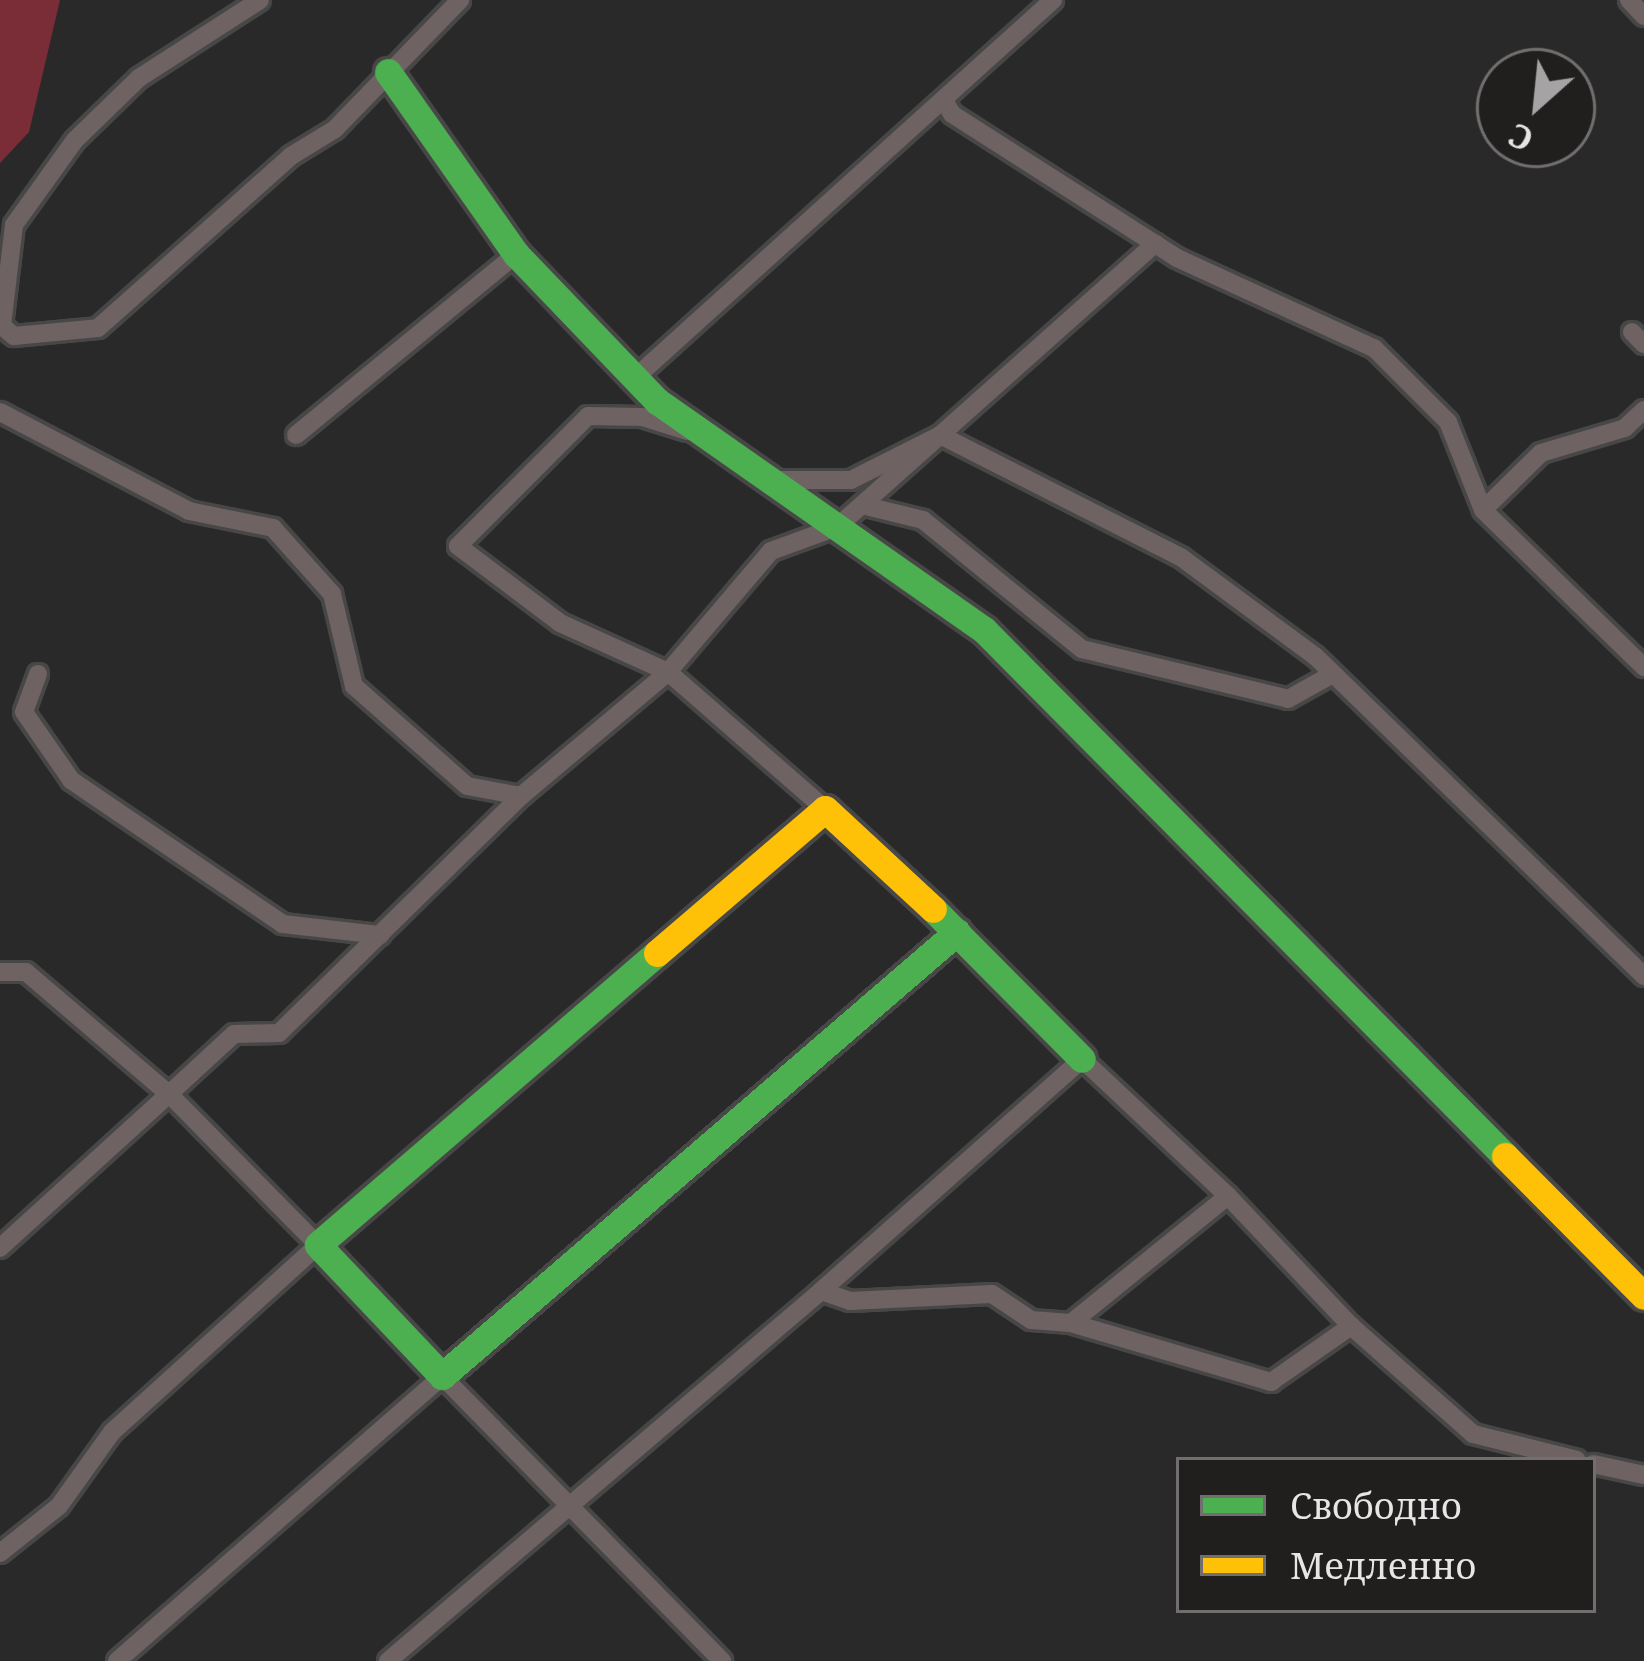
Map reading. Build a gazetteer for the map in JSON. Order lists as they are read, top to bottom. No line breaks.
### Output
{"legend":["Свободно","Медленно"],"north":"bottom left"}
